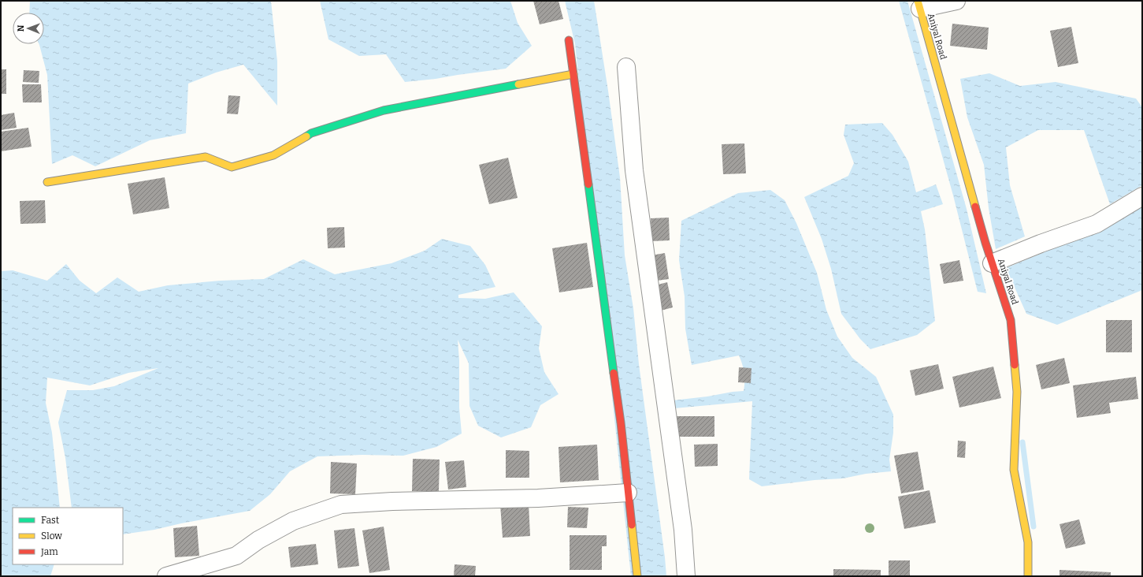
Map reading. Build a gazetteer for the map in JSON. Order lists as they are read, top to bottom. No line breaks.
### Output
{"streets":{"street":["Aniyal Road"]},"legend":["Fast","Slow","Jam"],"north":"left"}
